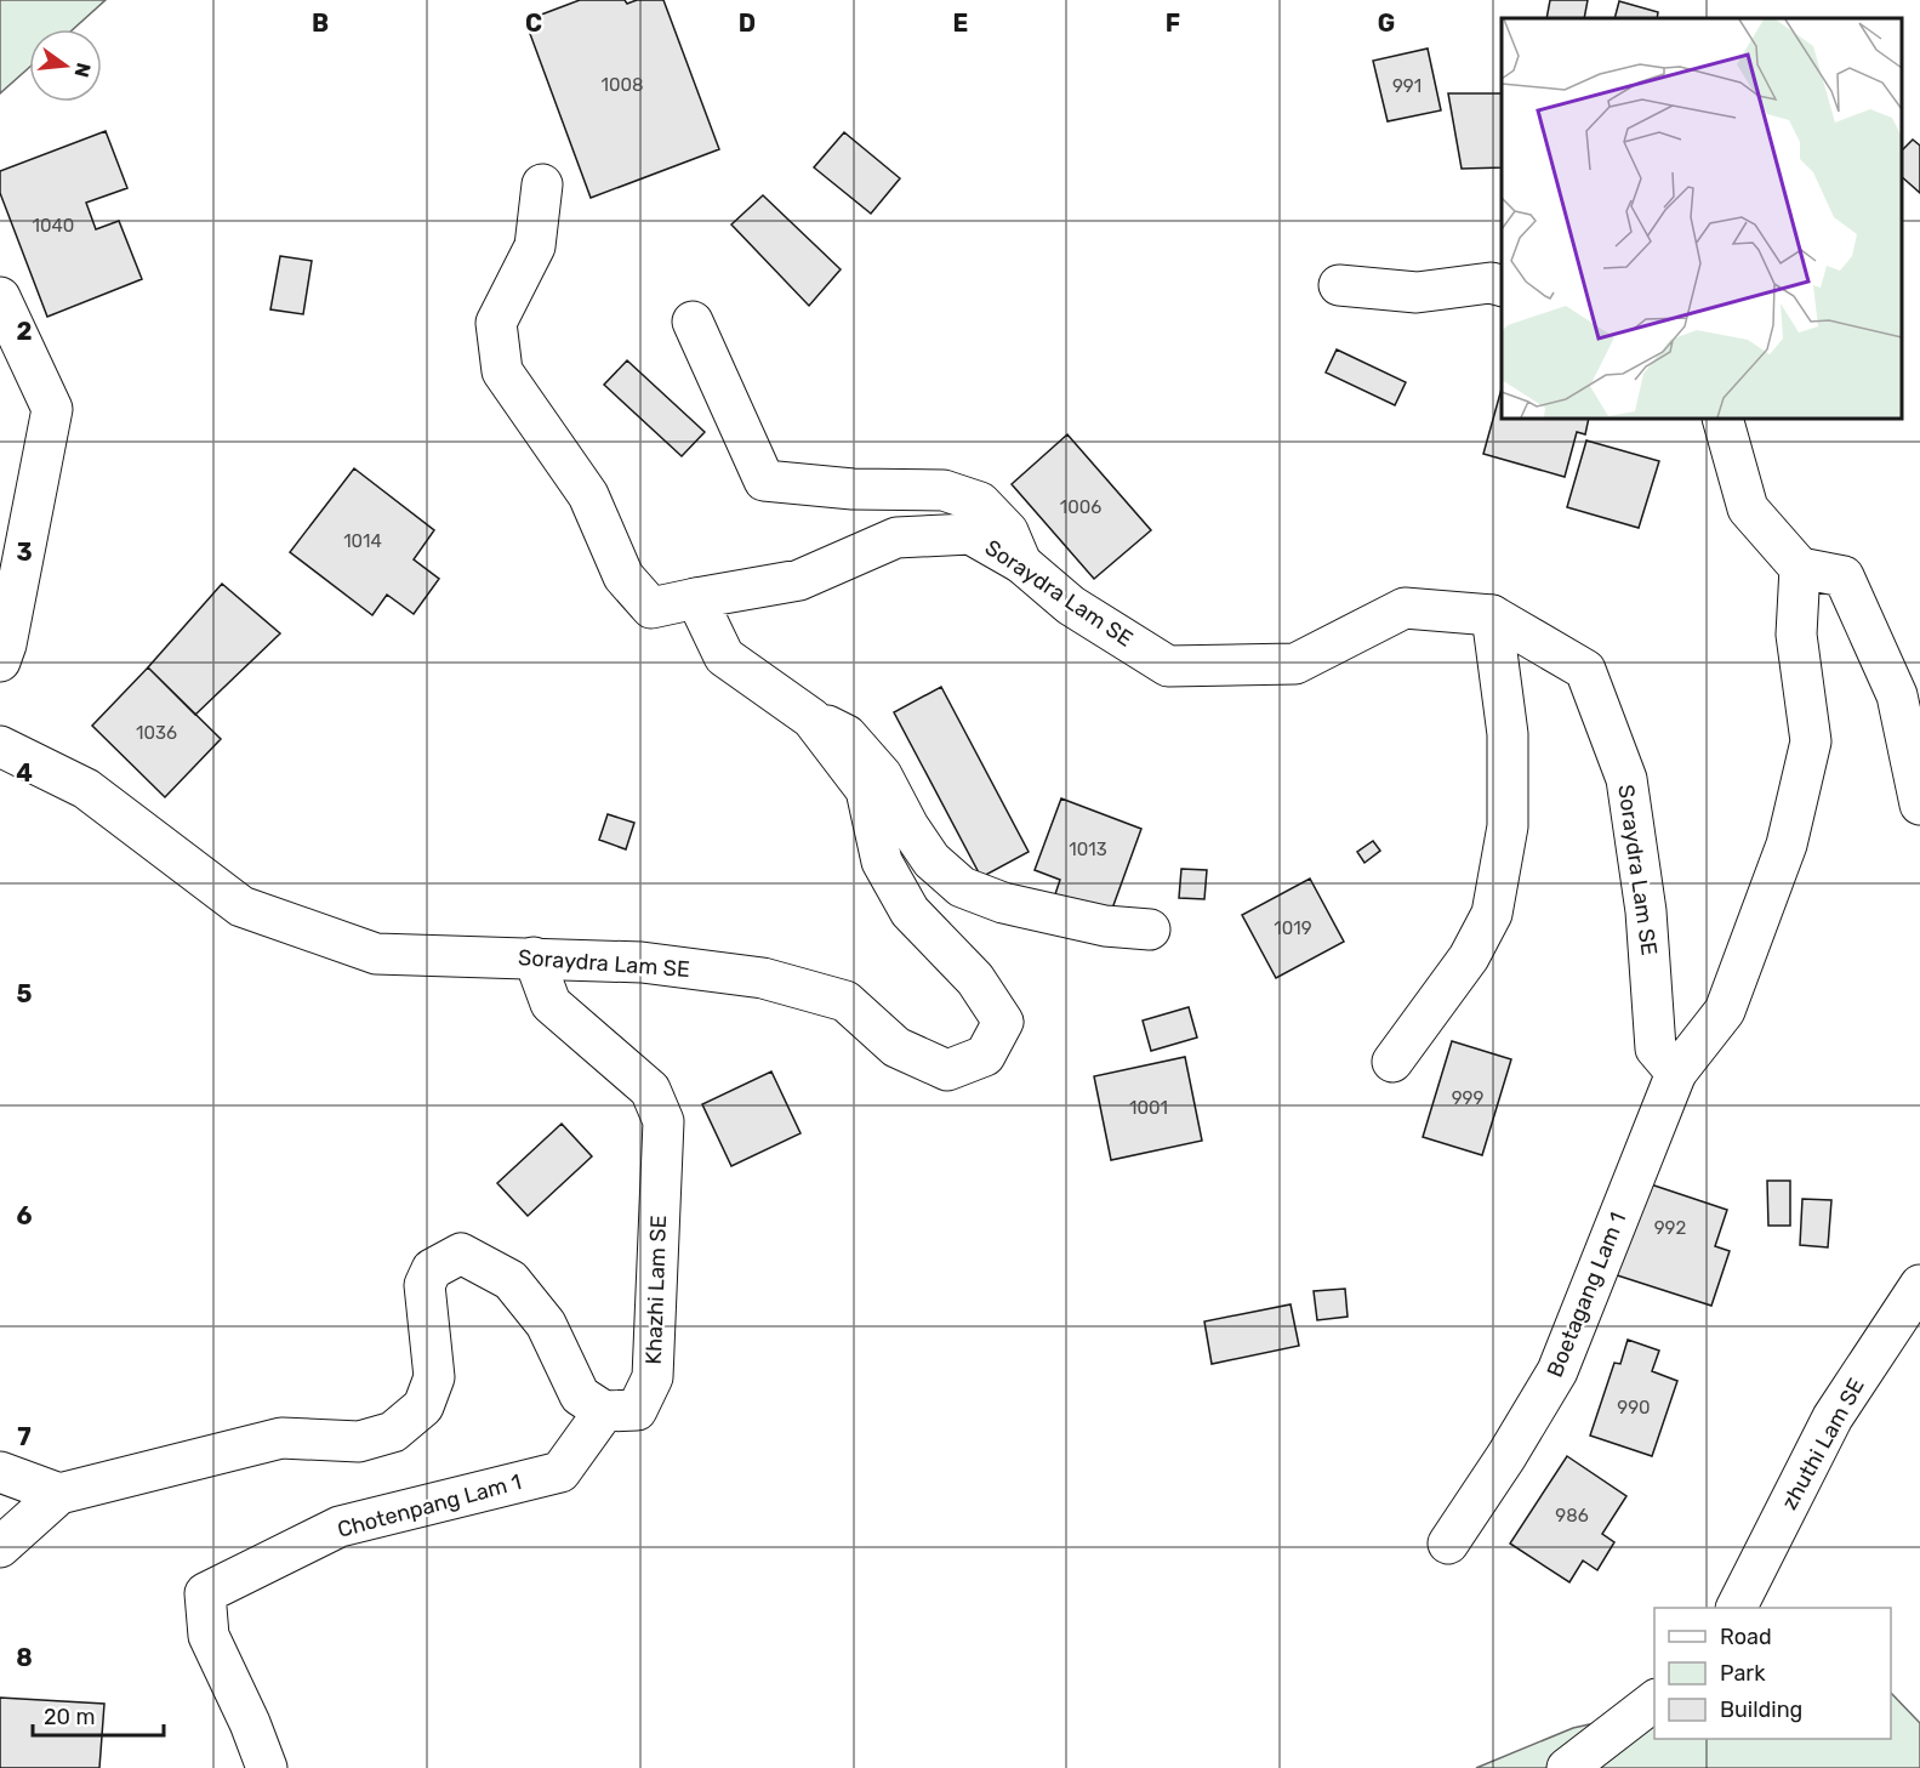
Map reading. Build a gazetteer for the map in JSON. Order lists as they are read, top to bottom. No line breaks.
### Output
{"streets":{"street":["Soraydra Lam SE","Khazhi Lam SE","Boetagang Lam 1","zhuthi Lam SE","Chotenpang Lam 1"]},"crossings":[["Soraydra Lam SE","Khazhi Lam SE"],["Soraydra Lam SE","Boetagang Lam 1"],["Khazhi Lam SE","Chotenpang Lam 1"]],"house_numbers":["1008","991","1040","1006","1014","1036","1013","1019","999","1001","992","990","986"],"legend":["Road","Park","Building"],"scale_bar":"20 m","north":"right","grid":{"columns":["B","C","D","E","F","G"],"rows":["2","3","4","5","6","7","8"]}}
